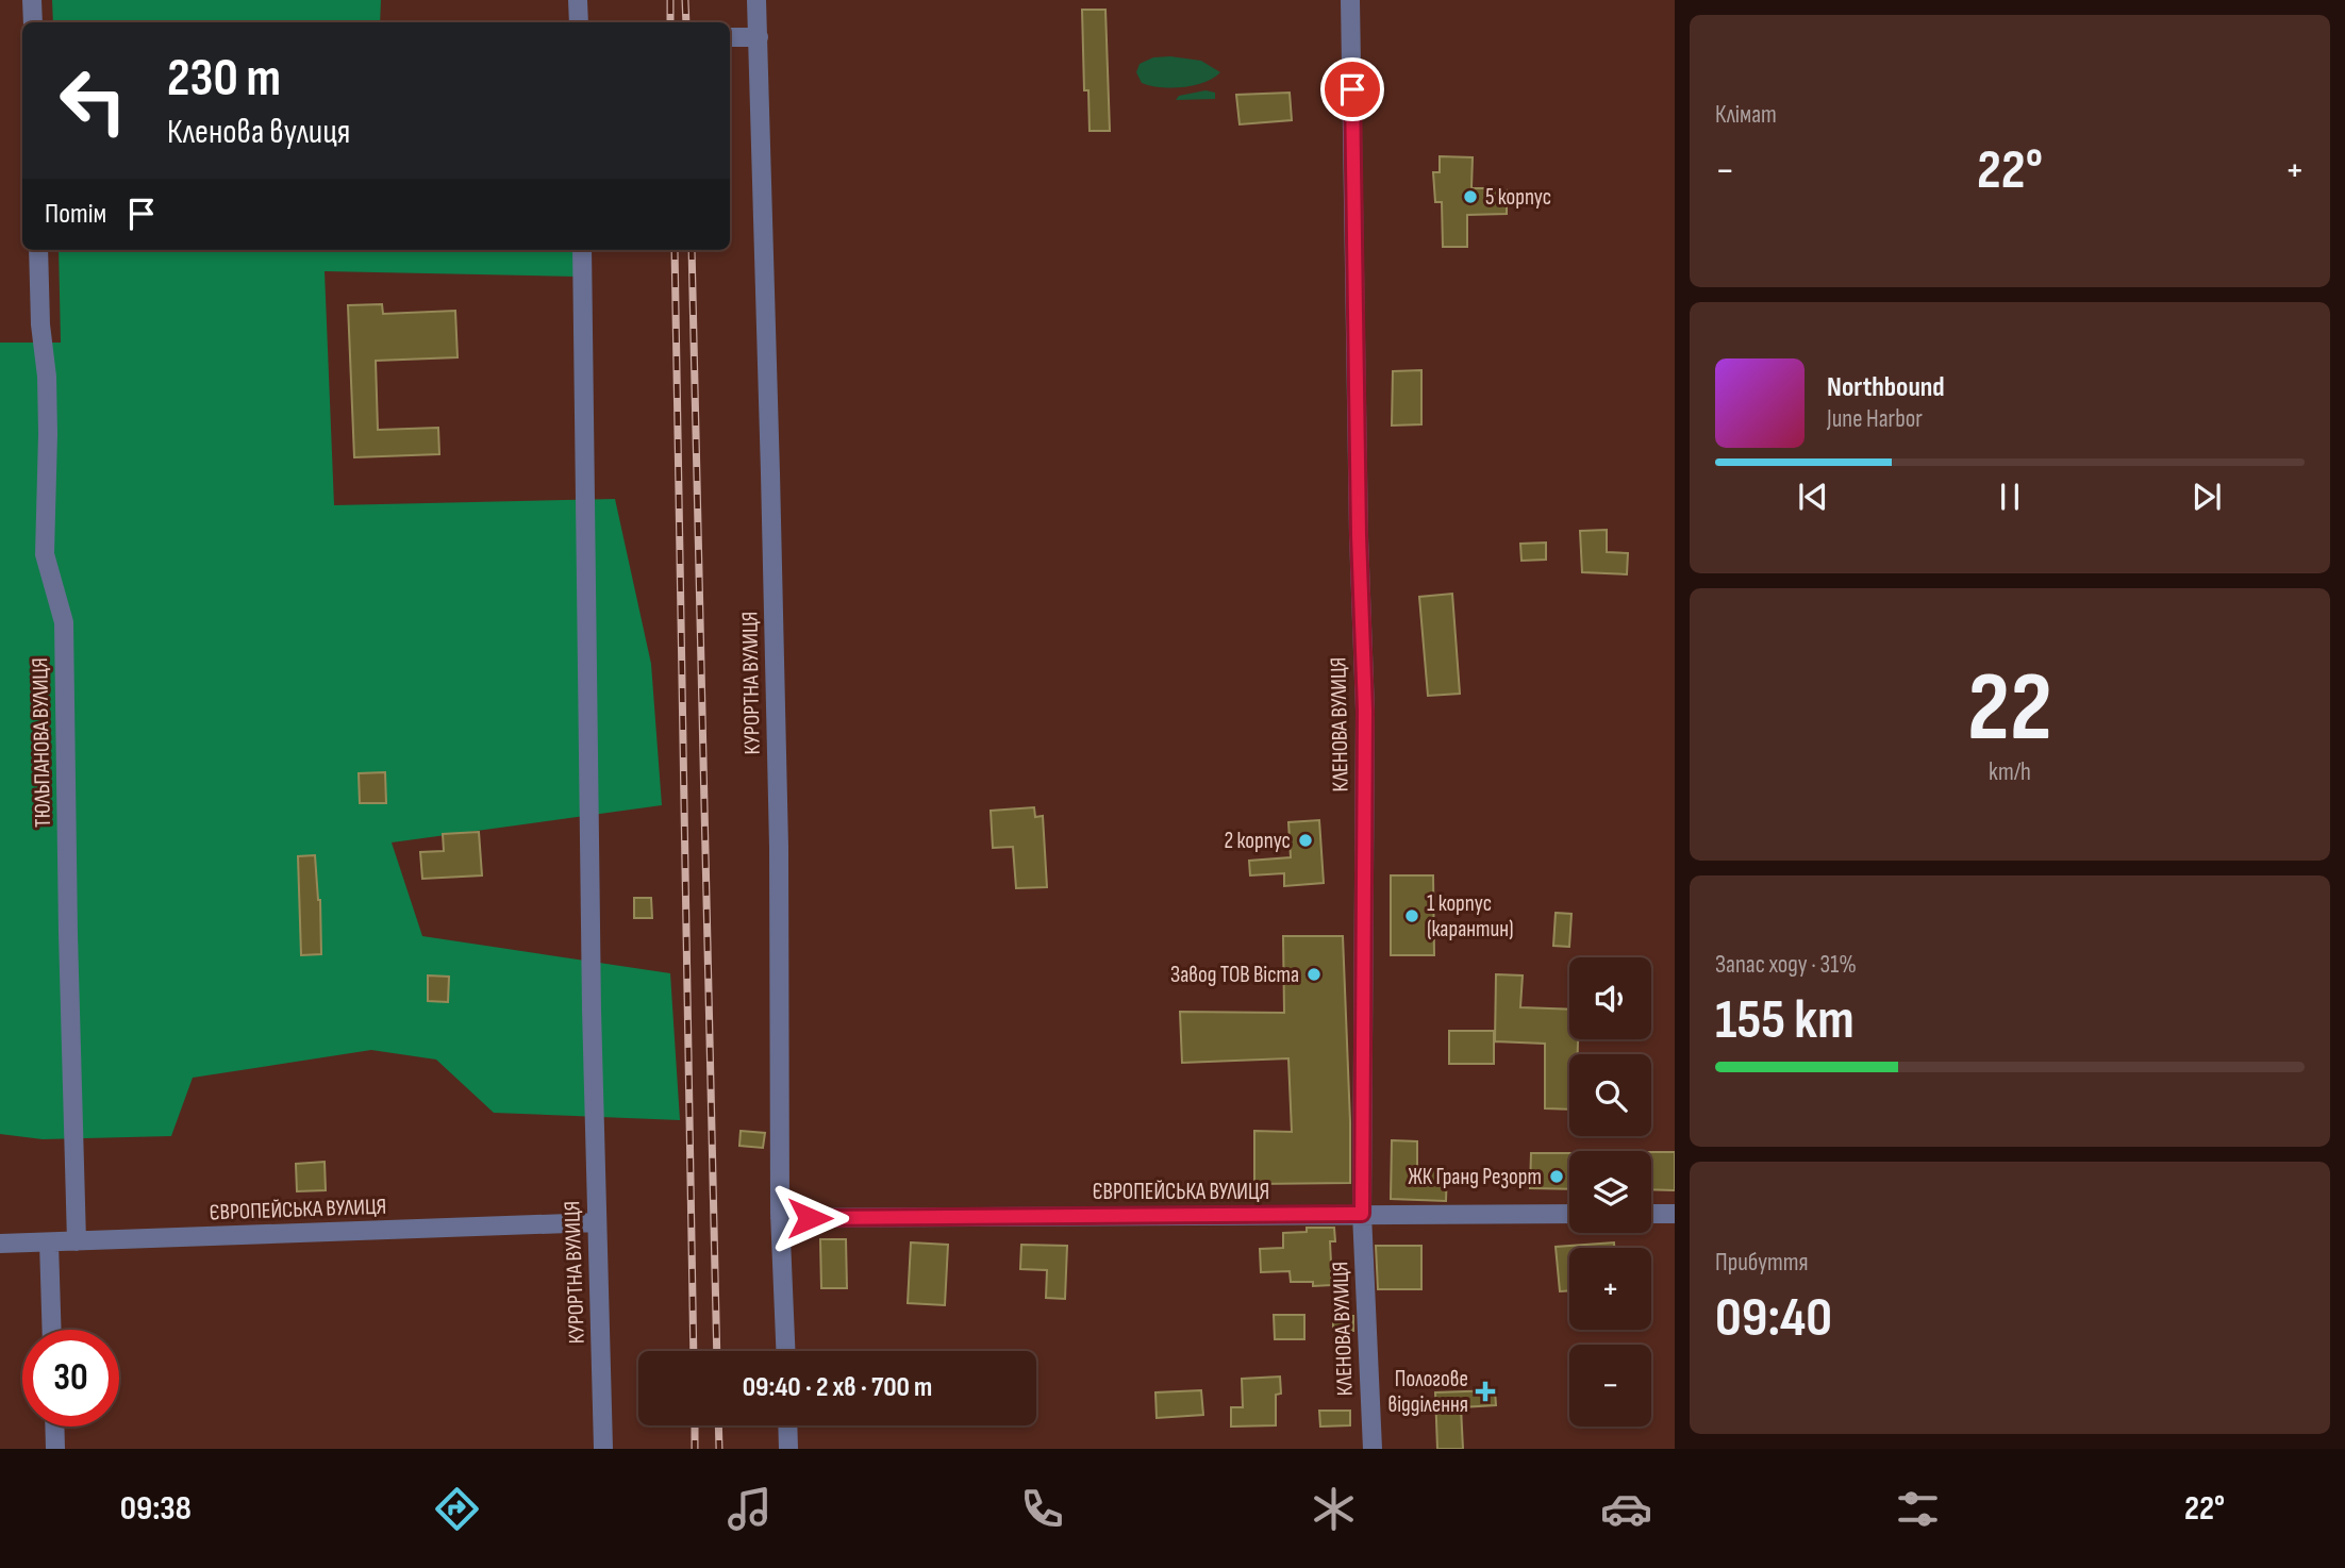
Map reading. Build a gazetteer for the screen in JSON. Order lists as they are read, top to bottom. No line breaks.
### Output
{"streets":{"street":["КУРОРТНА ВУЛИЦЯ","КЛЕНОВА ВУЛИЦЯ","ТЮЛЬПАНОВА ВУЛИЦЯ","ЄВРОПЕЙСЬКА ВУЛИЦЯ"]},"crossings":[["КУРОРТНА ВУЛИЦЯ","ЄВРОПЕЙСЬКА ВУЛИЦЯ"],["КЛЕНОВА ВУЛИЦЯ","ЄВРОПЕЙСЬКА ВУЛИЦЯ"],["ТЮЛЬПАНОВА ВУЛИЦЯ","ЄВРОПЕЙСЬКА ВУЛИЦЯ"]],"places":{"other":["5 корпус","2 корпус","1 корпус (карантин)","Завод ТОВ Віста","ЖК Гранд Резорт"],"health":["Пологове відділення"]},"page":{"tile":["Клімат",["22","km/h"],["Запас ходу · 31%","155 km"],["Прибуття","09:40"]],"turn":["230 m","Кленова вулиця"],"heat":["−","22°","+"],"then":"Потім","song":["Northbound","June Harbor"],"map_buttons":["+","−"],"limit":"30","trip":"09:40 · 2 хв · 700 m","tabs":["09:38","22°"]}}
